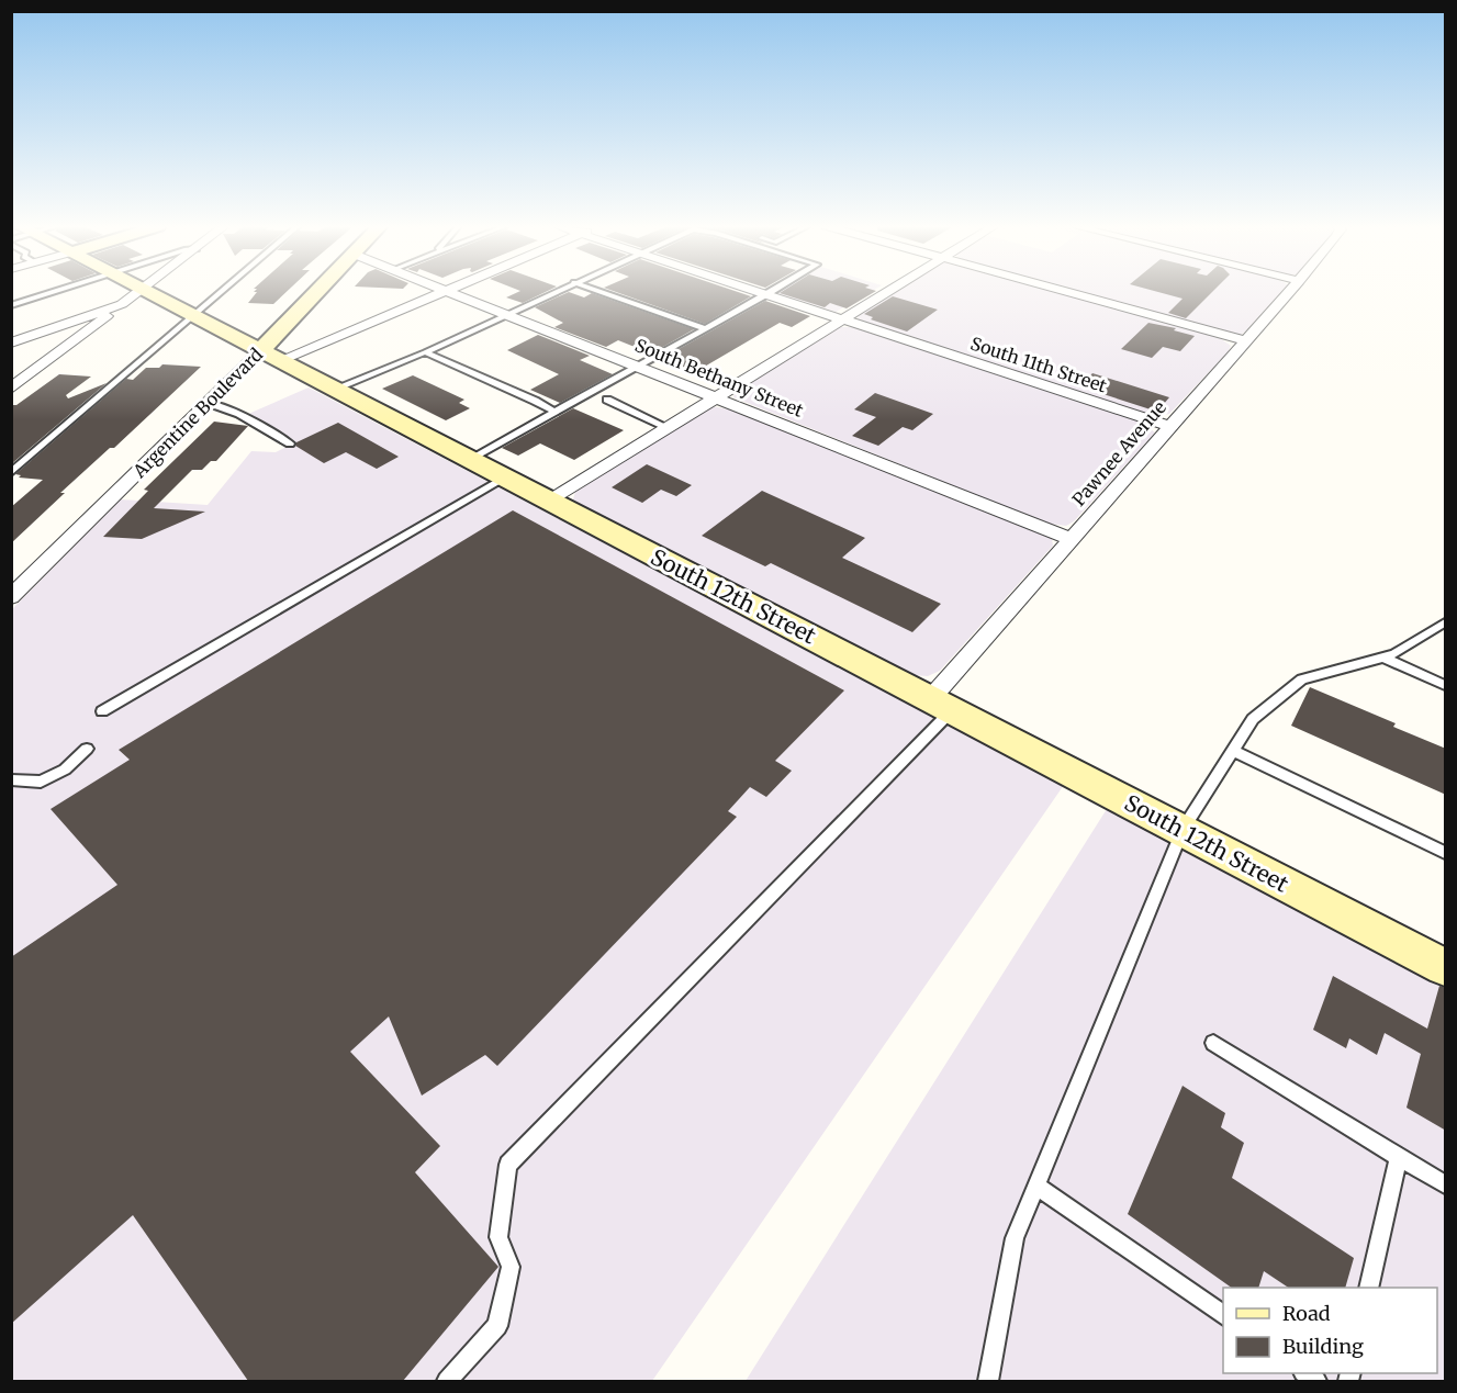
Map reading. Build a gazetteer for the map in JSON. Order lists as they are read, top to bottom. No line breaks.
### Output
{"streets":{"street":["South 11th Street","South Bethany Street","Argentine Boulevard","Pawnee Avenue","South 12th Street"]},"crossings":[["South 11th Street","Pawnee Avenue"],["South Bethany Street","Pawnee Avenue"],["Argentine Boulevard","South 12th Street"],["Pawnee Avenue","South 12th Street"]],"legend":["Road","Building"]}
